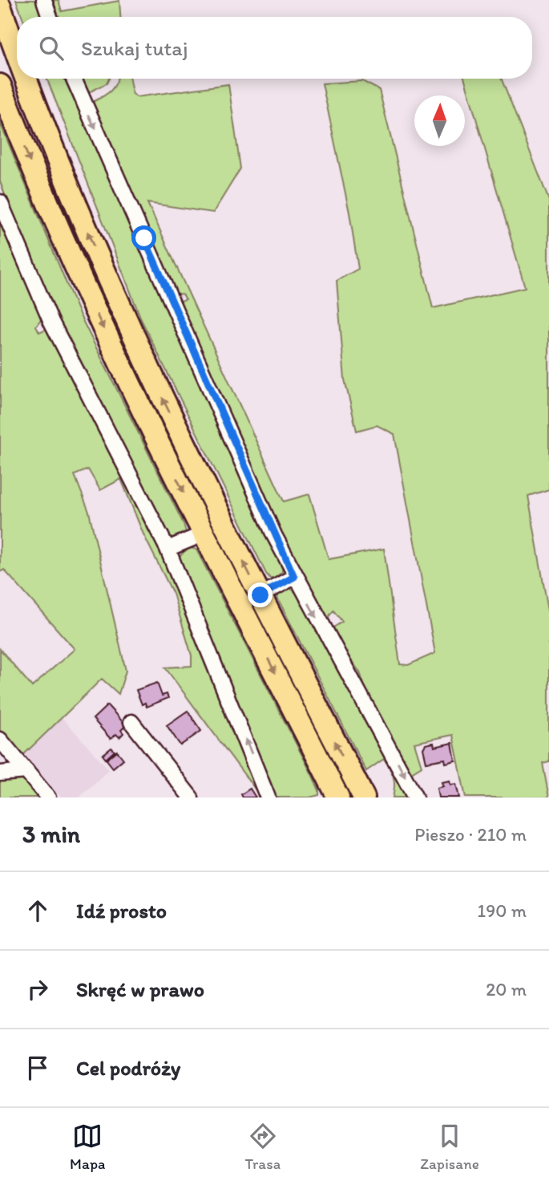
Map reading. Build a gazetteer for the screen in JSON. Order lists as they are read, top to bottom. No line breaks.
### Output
{"north":"top","page":{"search":"Szukaj tutaj","heading":["3 min","Pieszo · 210 m"],"list":[["Idź prosto","190 m"],["Skręć w prawo","20 m"],"Cel podróży"],"nav":["Mapa","Trasa","Zapisane"]}}
